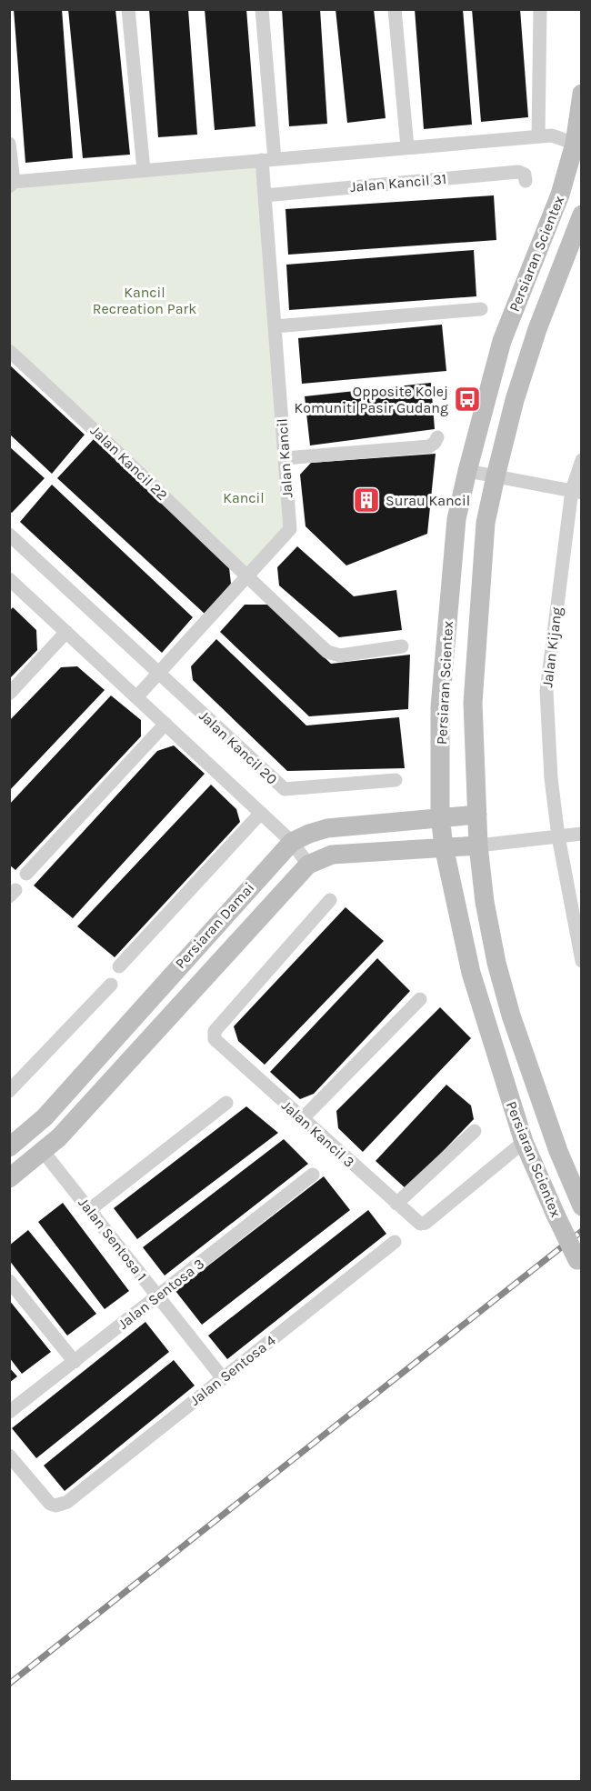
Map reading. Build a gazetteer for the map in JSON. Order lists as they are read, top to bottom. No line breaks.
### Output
{"streets":{"main road":["Persiaran Scientex","Persiaran Damai"],"street":["Jalan Kancil 31","Jalan Kancil","Jalan Kancil 22","Jalan Kijang","Jalan Kancil 20","Jalan Kancil 3","Jalan Sentosa 1","Jalan Sentosa 3","Jalan Sentosa 4"]},"crossings":[["Jalan Kancil 31","Jalan Kancil"],["Persiaran Scientex","Persiaran Damai"],["Persiaran Scientex","Jalan Kancil 3"],["Jalan Kancil","Jalan Kancil 22"],["Jalan Kancil","Jalan Kancil 20"],["Persiaran Damai","Jalan Sentosa 1"],["Jalan Sentosa 1","Jalan Sentosa 3"],["Jalan Sentosa 1","Jalan Sentosa 4"]],"parks":["Kancil Recreation Park","Kancil"],"places":{"bus stop":["Opposite Kolej Komuniti Pasir Gudang"],"building":["Surau Kancil"]}}
